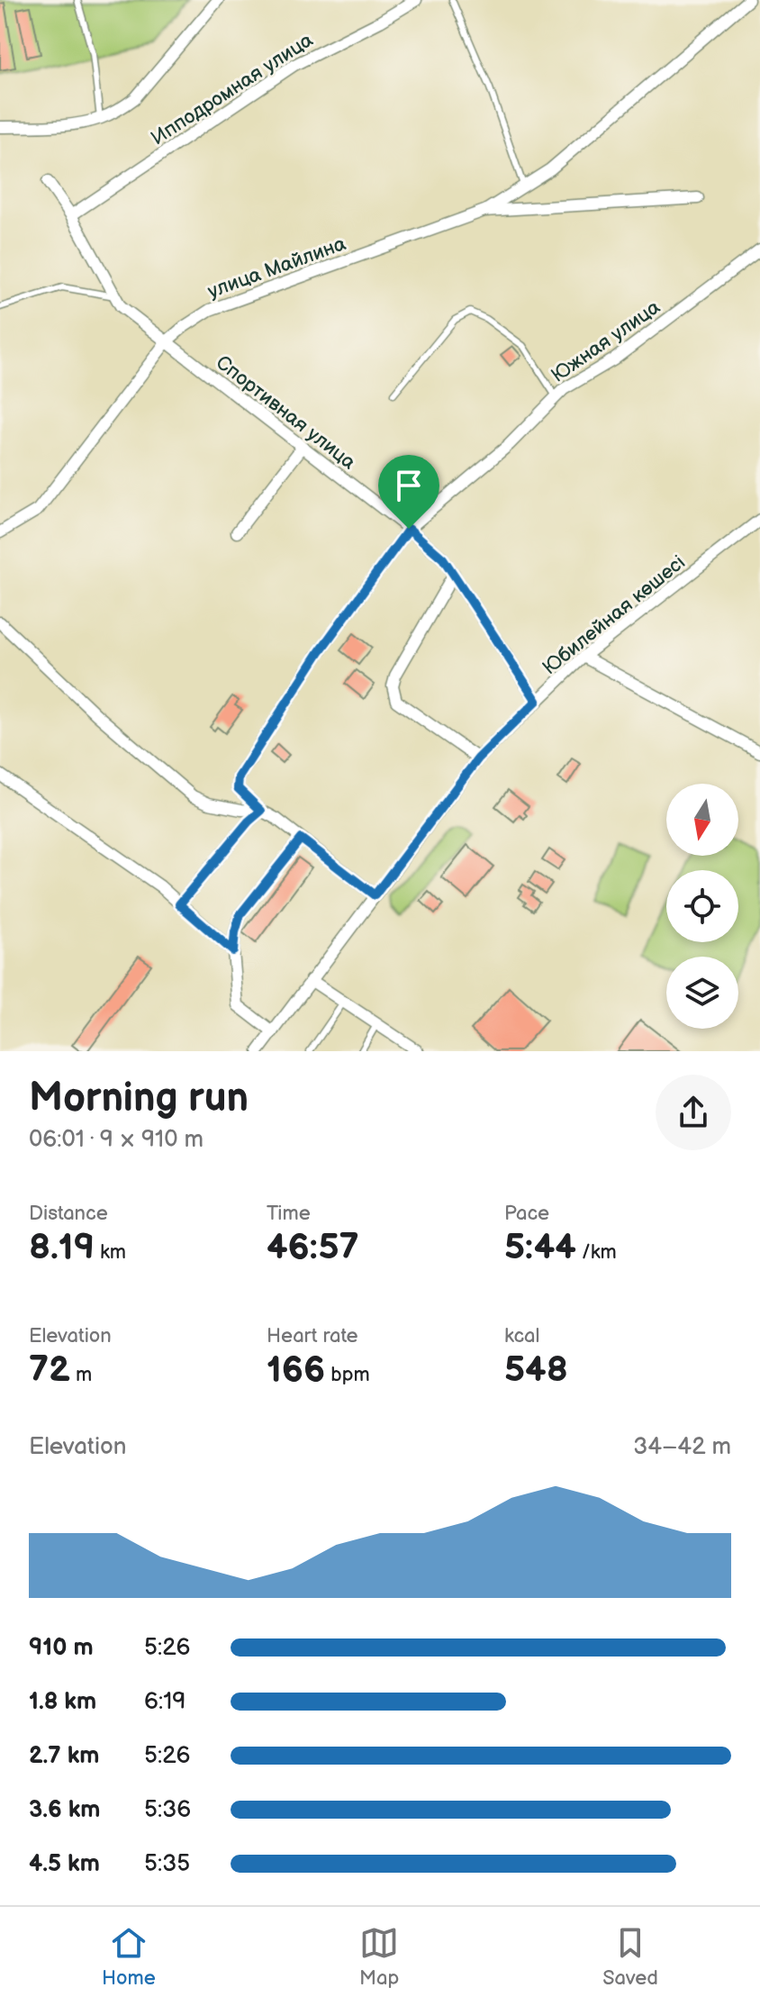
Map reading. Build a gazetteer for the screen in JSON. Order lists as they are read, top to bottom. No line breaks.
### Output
{"streets":{"street":["Ипподромная улица","улица Майлина","Южная улица","Спортивная улица","Юбилейная көшесі"]},"crossings":[["Ипподромная улица","Спортивная улица"],["улица Майлина","Спортивная улица"],["Южная улица","Спортивная улица"],["Спортивная улица","Юбилейная көшесі"]],"north":"bottom","page":{"heading":["Morning run","06:01 · 9 × 910 m"],"stats":[["Distance","8.19 km"],["Time","46:57"],["Pace","5:44 /km"],["Elevation","72 m"],["Heart rate","166 bpm"],["kcal","548"]],"chart":["Elevation","34–42 m"],"list":[{"name":"910 m","note":"5:26"},{"name":"1.8 km","note":"6:19"},{"name":"2.7 km","note":"5:26"},{"name":"3.6 km","note":"5:36"},{"name":"4.5 km","note":"5:35"}],"tabs":["Home","Map","Saved"]}}
